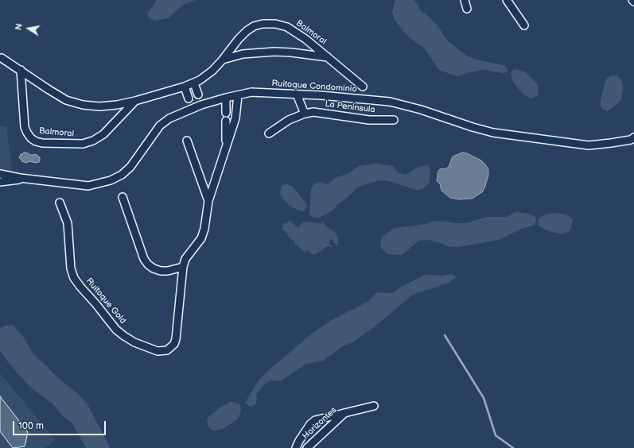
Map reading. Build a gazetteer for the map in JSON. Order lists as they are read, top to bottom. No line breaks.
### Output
{"streets":{"street":["Balmoral","Ruitoque Condominio","La Península","Ruitoque Gold","Horizontes"]},"crossings":[["Ruitoque Condominio","Ruitoque Gold"]],"scale_bar":"100 m","north":"left"}
